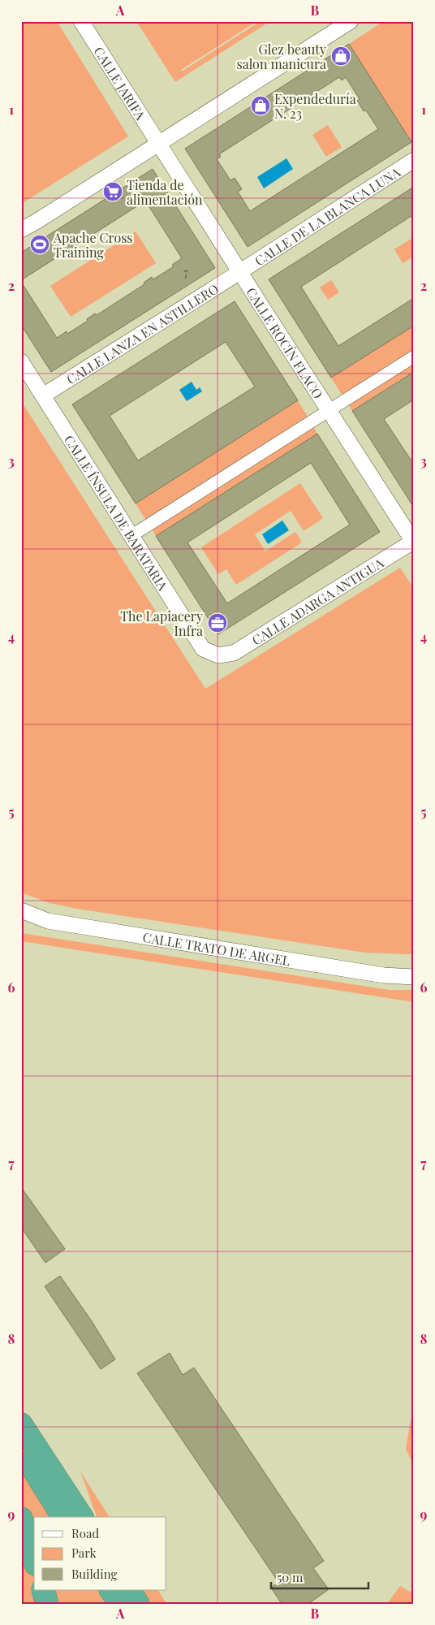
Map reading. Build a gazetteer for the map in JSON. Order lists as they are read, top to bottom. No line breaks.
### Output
{"streets":{"street":["CALLE JARIFA","CALLE DE LA BLANCA LUNA","CALLE LANZA EN ASTILLERO","CALLE ROCÍN FLACO","CALLE ÍNSULA DE BARATARIA","CALLE ADARGA ANTIGUA","CALLE TRATO DE ARGEL"]},"crossings":[["CALLE JARIFA","CALLE ROCÍN FLACO"],["CALLE DE LA BLANCA LUNA","CALLE LANZA EN ASTILLERO"],["CALLE DE LA BLANCA LUNA","CALLE ROCÍN FLACO"],["CALLE LANZA EN ASTILLERO","CALLE ROCÍN FLACO"],["CALLE LANZA EN ASTILLERO","CALLE ÍNSULA DE BARATARIA"],["CALLE ROCÍN FLACO","CALLE ADARGA ANTIGUA"],["CALLE ÍNSULA DE BARATARIA","CALLE ADARGA ANTIGUA"]],"places":{"shop":["Glez beauty salon manicura","Expendeduría N. 23"],"supermarket":["Tienda de alimentación"],"sports":["Apache Cross Training"],"office":["The Lapiacery Infra"]},"house_numbers":["7"],"legend":["Road","Park","Building"],"scale_bar":"50 m","grid":{"columns":["A","B"],"rows":["1","2","3","4","5","6","7","8","9"]}}
